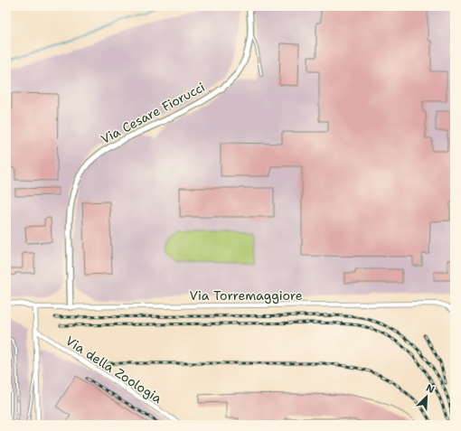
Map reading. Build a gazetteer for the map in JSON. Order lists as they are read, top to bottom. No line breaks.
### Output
{"streets":{"street":["Via Cesare Fiorucci","Via Torremaggiore","Via della Zoologia"]},"crossings":[["Via Cesare Fiorucci","Via Torremaggiore"]],"north":"top right"}
